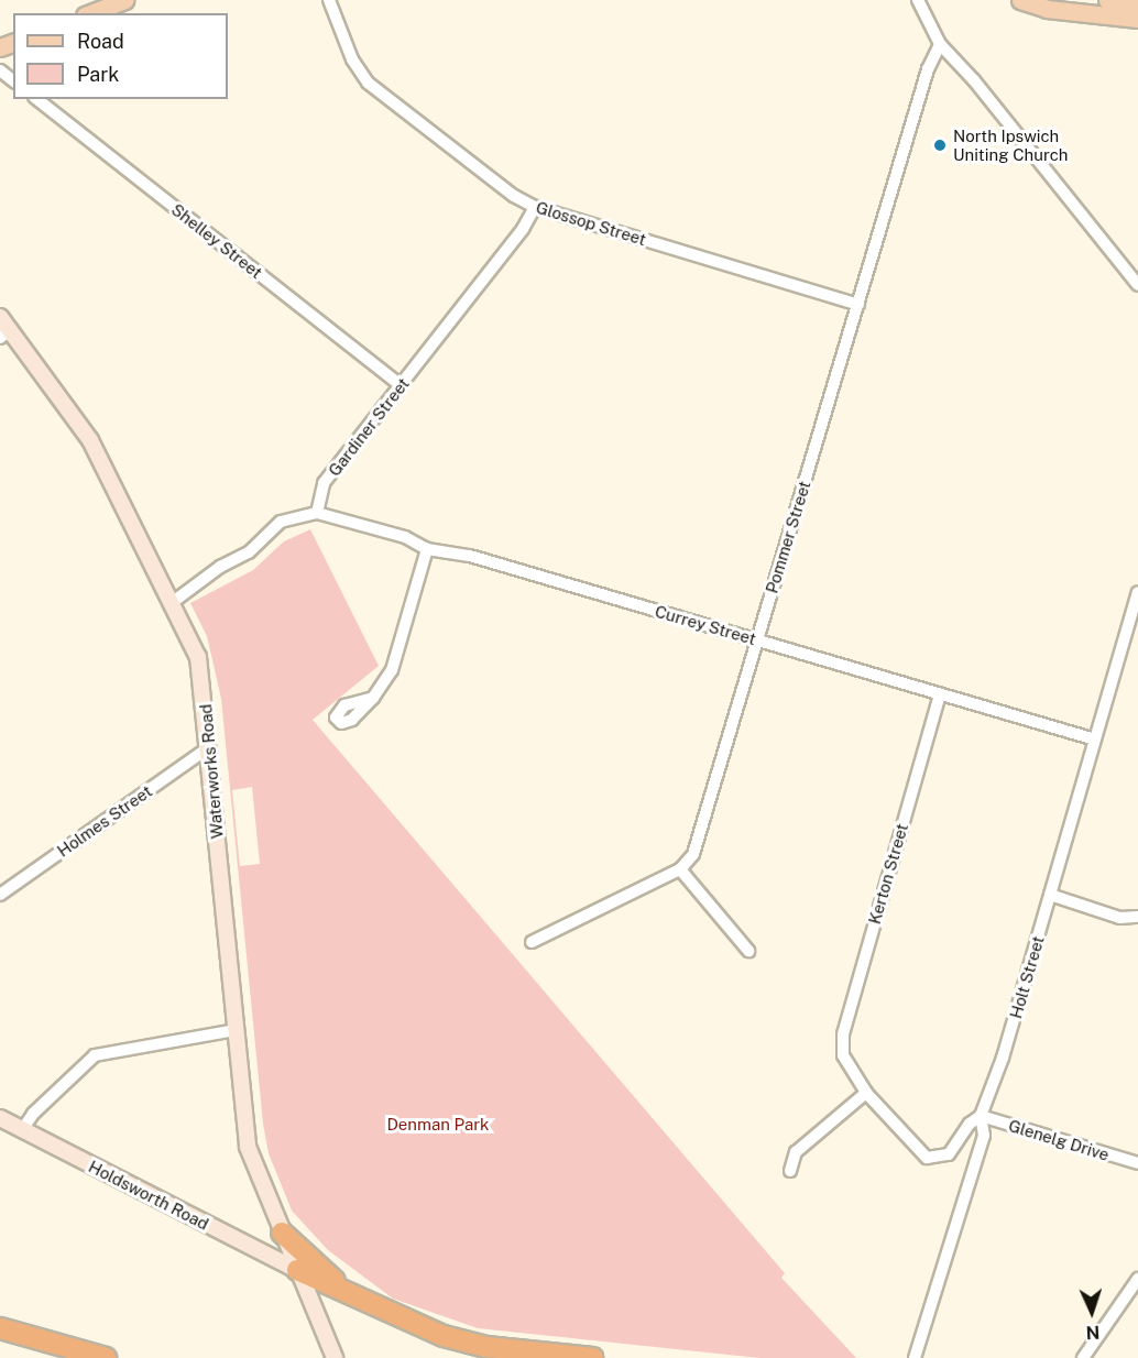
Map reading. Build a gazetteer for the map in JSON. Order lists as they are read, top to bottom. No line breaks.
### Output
{"streets":{"main road":["Waterworks Road","Holdsworth Road"],"street":["Glossop Street","Shelley Street","Gardiner Street","Pommer Street","Currey Street","Holmes Street","Kerton Street","Holt Street","Glenelg Drive"]},"crossings":[["Glossop Street","Gardiner Street"],["Glossop Street","Pommer Street"],["Shelley Street","Gardiner Street"],["Gardiner Street","Currey Street"],["Pommer Street","Currey Street"],["Currey Street","Kerton Street"],["Currey Street","Holt Street"],["Waterworks Road","Holmes Street"],["Waterworks Road","Holdsworth Road"],["Holt Street","Glenelg Drive"]],"parks":["Denman Park"],"places":["North Ipswich Uniting Church"],"legend":["Road","Park"],"north":"bottom"}
